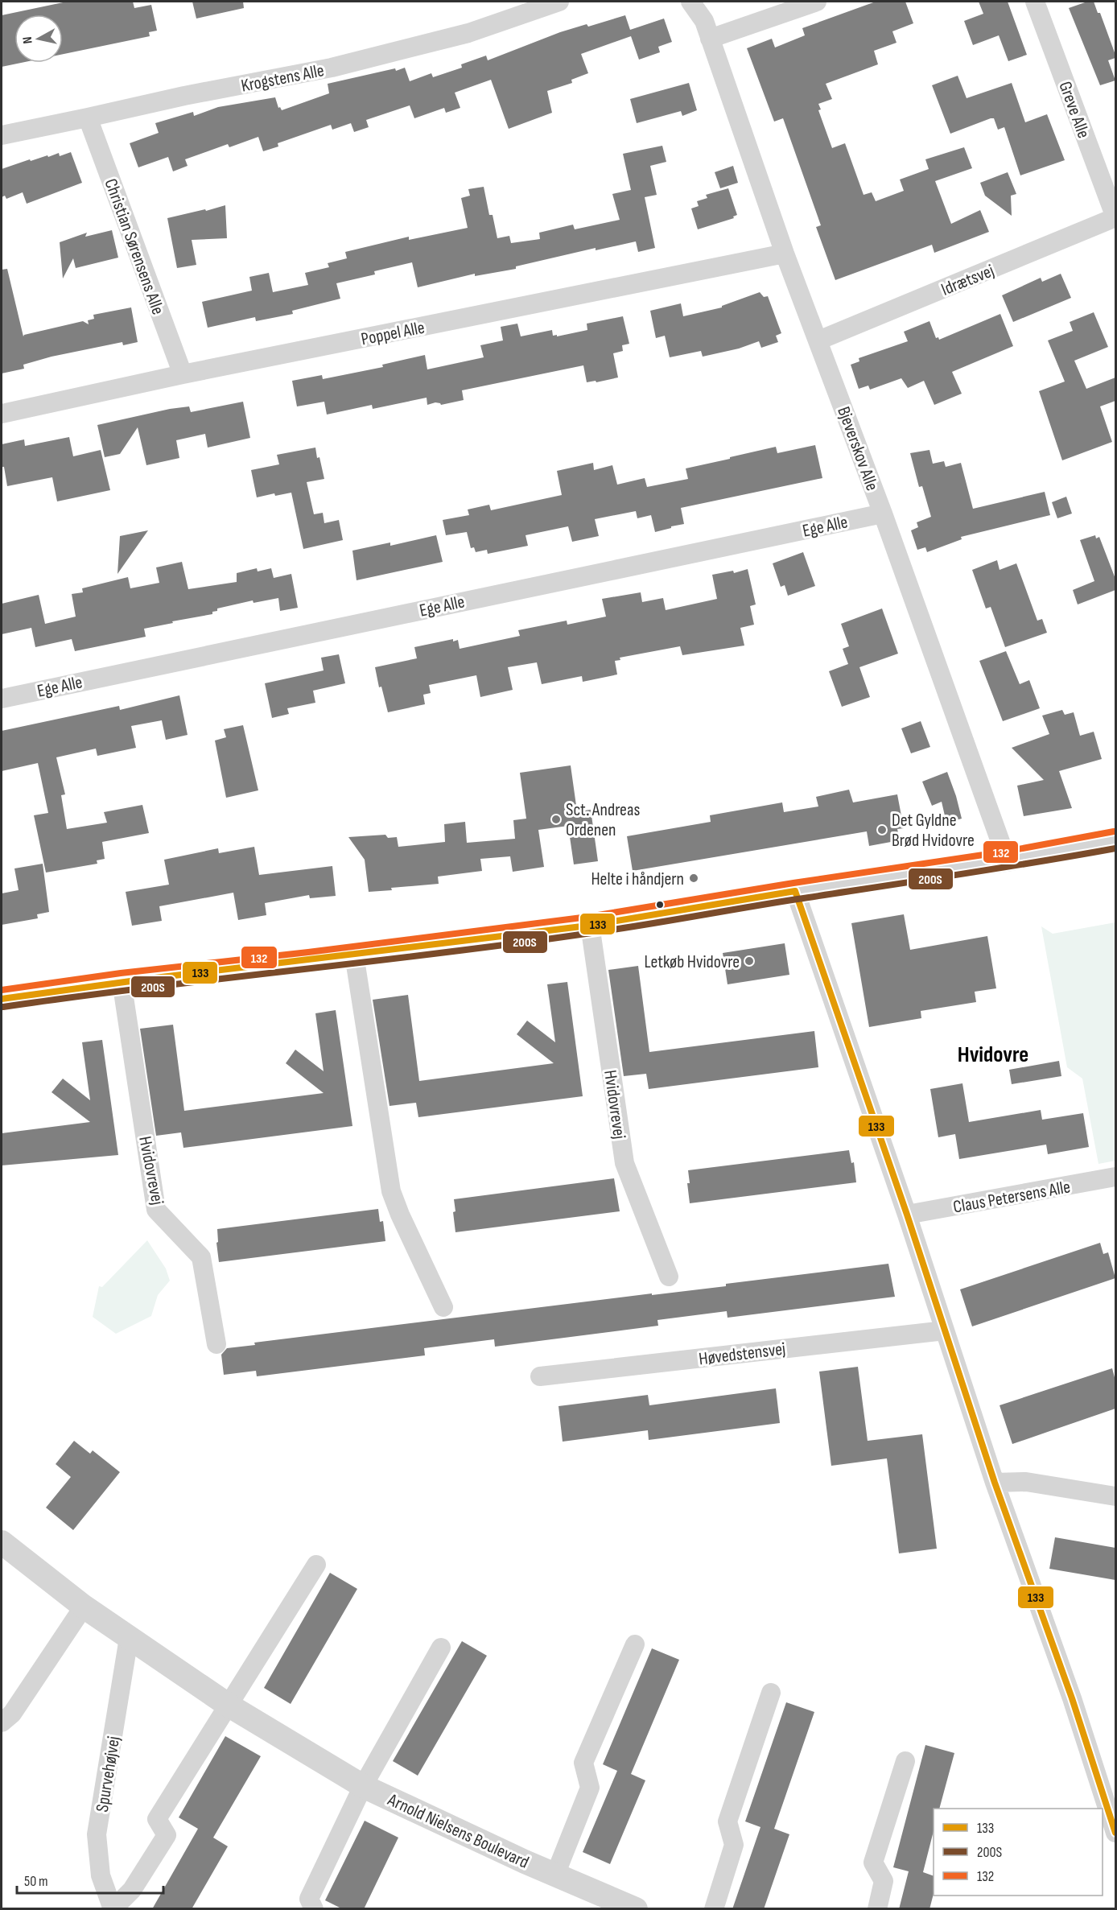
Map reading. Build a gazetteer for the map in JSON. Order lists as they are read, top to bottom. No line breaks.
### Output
{"streets":{"street":["Krogstens Alle","Greve Alle","Christian Sørensens Alle","Idrætsvej","Poppel Alle","Bjeverskov Alle","Ege Alle","Hvidovrevej","Claus Petersens Alle","Høvedstensvej","Spurvehøjvej","Arnold Nielsens Boulevard"]},"crossings":[["Krogstens Alle","Christian Sørensens Alle"],["Greve Alle","Idrætsvej"],["Christian Sørensens Alle","Poppel Alle"],["Idrætsvej","Bjeverskov Alle"],["Poppel Alle","Bjeverskov Alle"],["Bjeverskov Alle","Ege Alle"],["Spurvehøjvej","Arnold Nielsens Boulevard"]],"districts":["Hvidovre"],"places":["Sct. Andreas Ordenen","Det Gyldne Brød Hvidovre","Helte i håndjern","Letkøb Hvidovre"],"lines":["transit line 132","transit line 200S","transit line 133"],"legend":["133","200S","132"],"scale_bar":"50 m","north":"left"}
